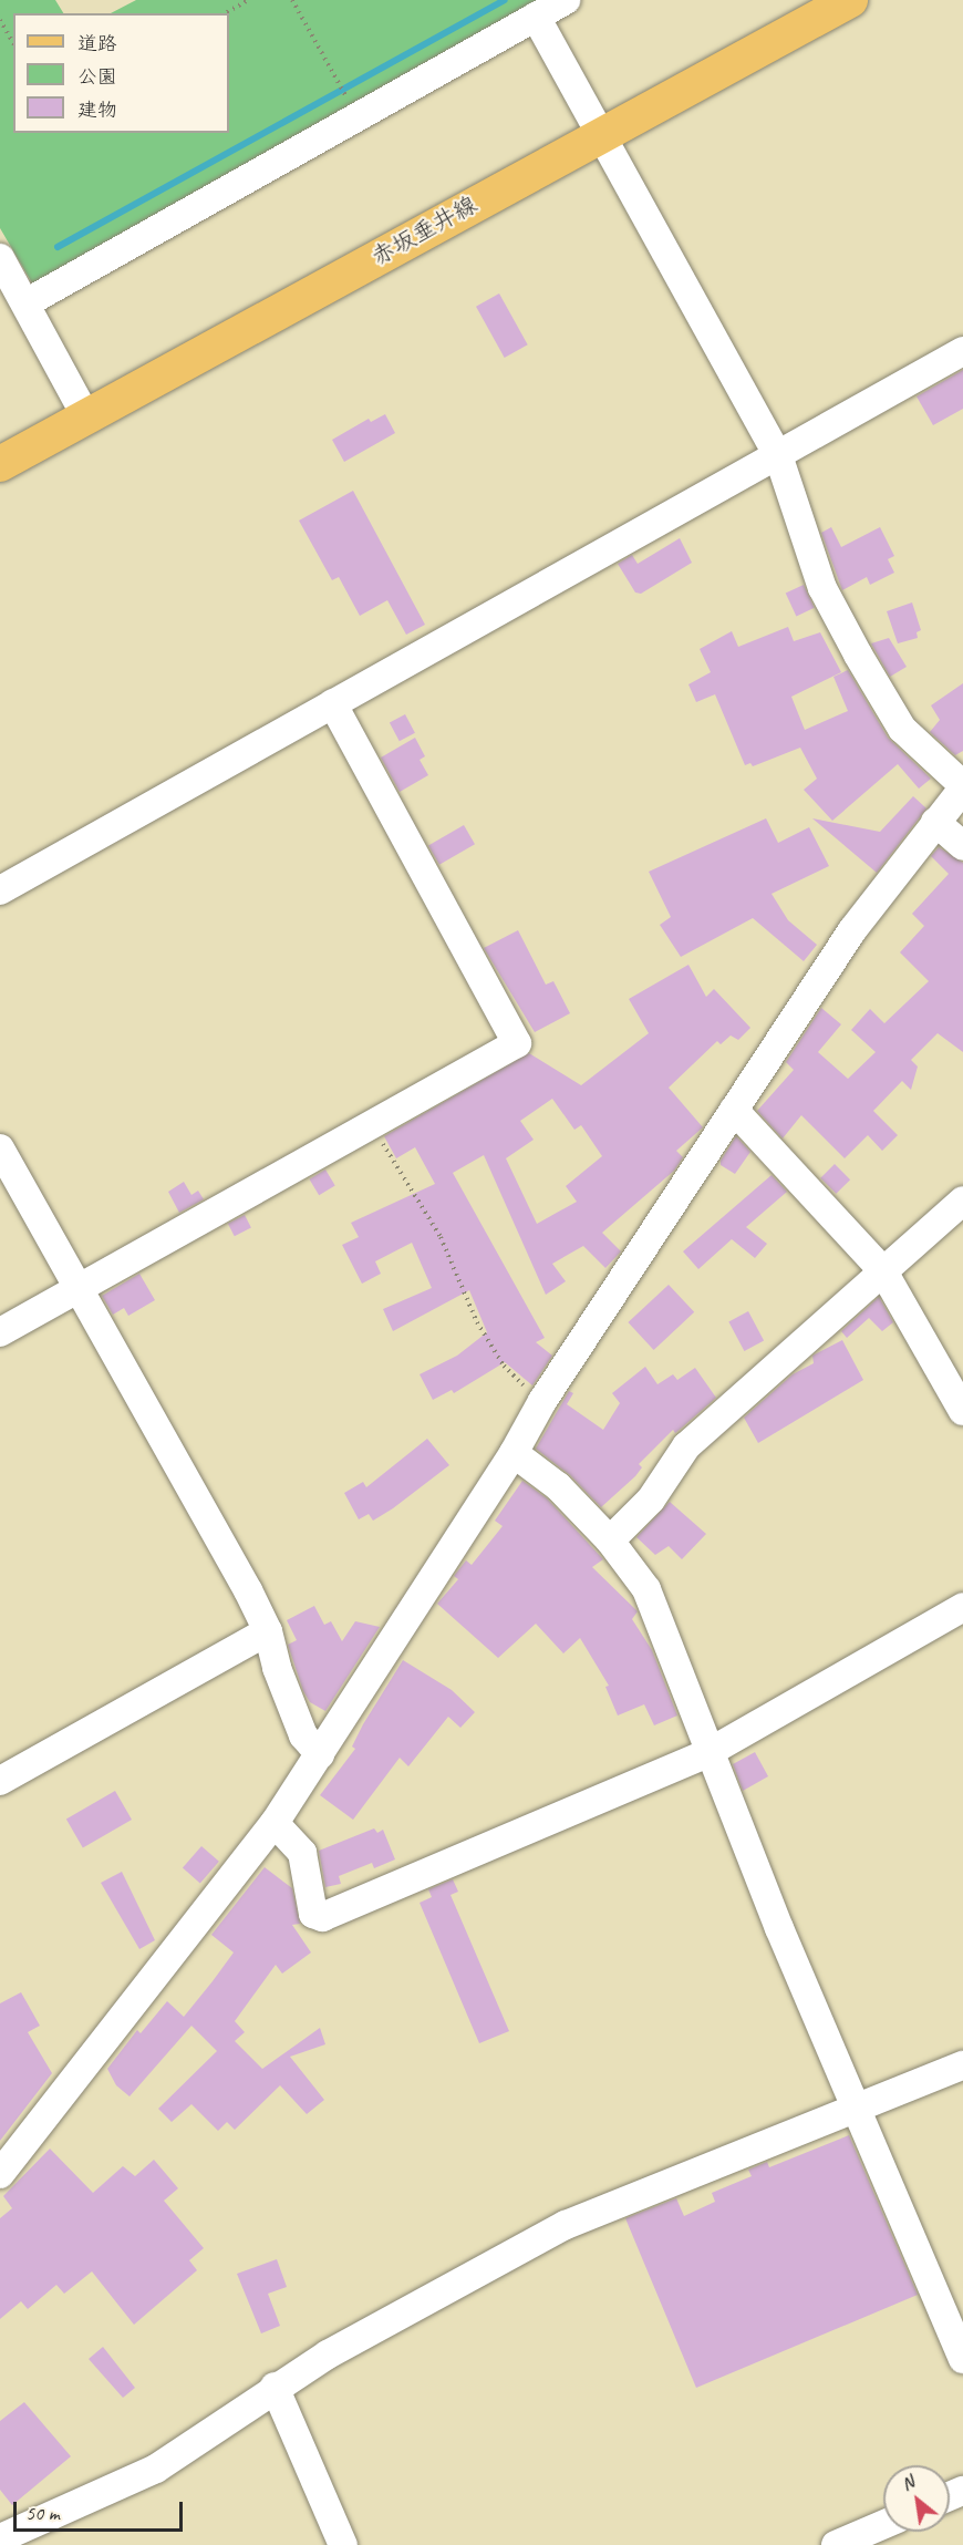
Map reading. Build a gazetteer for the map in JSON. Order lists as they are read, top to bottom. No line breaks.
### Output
{"streets":{"main road":["赤坂垂井線"]},"legend":["道路","公園","建物"],"scale_bar":"50 m","north":"top left"}
